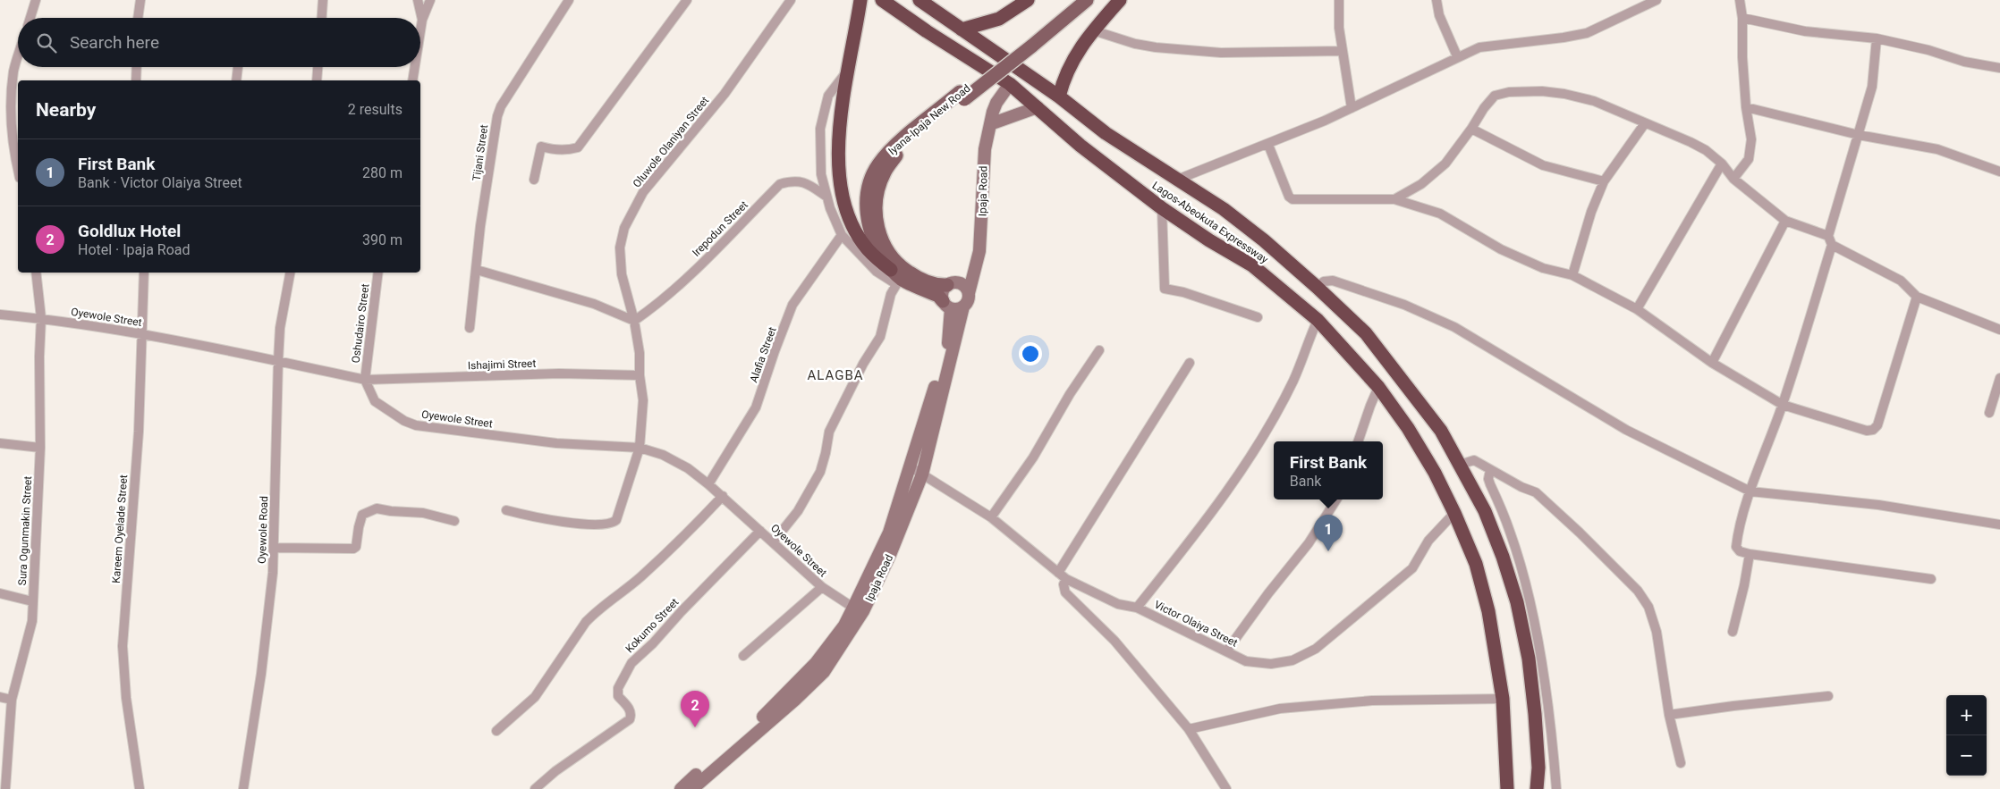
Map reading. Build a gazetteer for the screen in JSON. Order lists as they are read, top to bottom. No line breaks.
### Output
{"streets":{"highway":["Lagos-Abeokuta Expressway"],"main road":["Iyana-Ipaja New Road","Ipaja Road"],"street":["Oluwole Olaniyan Street","Tijani Street","Irepodun Street","Oyewole Street","Oshudairo Street","Alafia Street","Ishajimi Street","Kareem Oyelade Street","Oyewole Road","Sura Ogunmakin Street","Victor Olaiya Street","Kokumo Street"]},"crossings":[["Oluwole Olaniyan Street","Irepodun Street"],["Oluwole Olaniyan Street","Oyewole Street"],["Oluwole Olaniyan Street","Ishajimi Street"],["Ipaja Road","Lagos-Abeokuta Expressway"],["Ipaja Road","Oyewole Street"],["Ipaja Road","Victor Olaiya Street"],["Lagos-Abeokuta Expressway","Victor Olaiya Street"],["Oyewole Street","Oshudairo Street"],["Oyewole Street","Alafia Street"],["Oyewole Street","Ishajimi Street"],["Oyewole Street","Kareem Oyelade Street"],["Oyewole Street","Oyewole Road"],["Oyewole Street","Sura Ogunmakin Street"],["Oyewole Street","Kokumo Street"],["Oshudairo Street","Ishajimi Street"]],"districts":["ALAGBA"],"page":{"search":"Search here","heading":["Nearby","2 results"],"list":[{"mark":"1","name":"First Bank","note":"Bank · Victor Olaiya Street","value":"280 m"},{"mark":"2","name":"Goldlux Hotel","note":"Hotel · Ipaja Road","value":"390 m"}],"popup":["First Bank","Bank"],"pins":["1","2"],"map_buttons":["+","−"]}}
